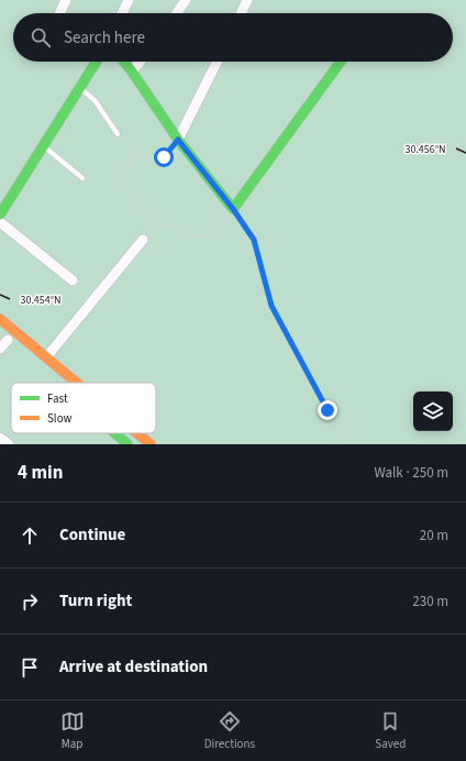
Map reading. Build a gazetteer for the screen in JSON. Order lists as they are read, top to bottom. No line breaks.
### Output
{"legend":["Fast","Slow"],"page":{"search":"Search here","heading":["4 min","Walk · 250 m"],"list":[["Continue","20 m"],["Turn right","230 m"],"Arrive at destination"],"nav":["Map","Directions","Saved"]},"coordinates":["30.456°N","30.454°N"]}
